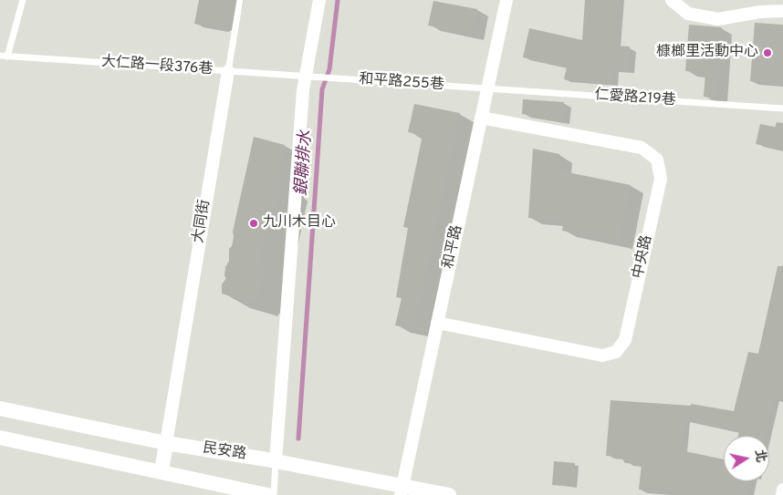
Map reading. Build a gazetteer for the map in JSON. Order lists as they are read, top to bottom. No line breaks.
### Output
{"streets":{"street":["大同街","和平路","中央路","民安路"],"lane":["大仁路一段376巷","和平路255巷","仁愛路219巷"]},"crossings":[["大仁路一段376巷","和平路255巷"],["大仁路一段376巷","大同街"],["和平路255巷","仁愛路219巷"],["和平路255巷","和平路"],["仁愛路219巷","和平路"],["大同街","民安路"],["和平路","中央路"],["和平路","民安路"]],"water":["銀聯排水"],"places":["槺榔里活動中心","九川木目心"],"north":"right"}
